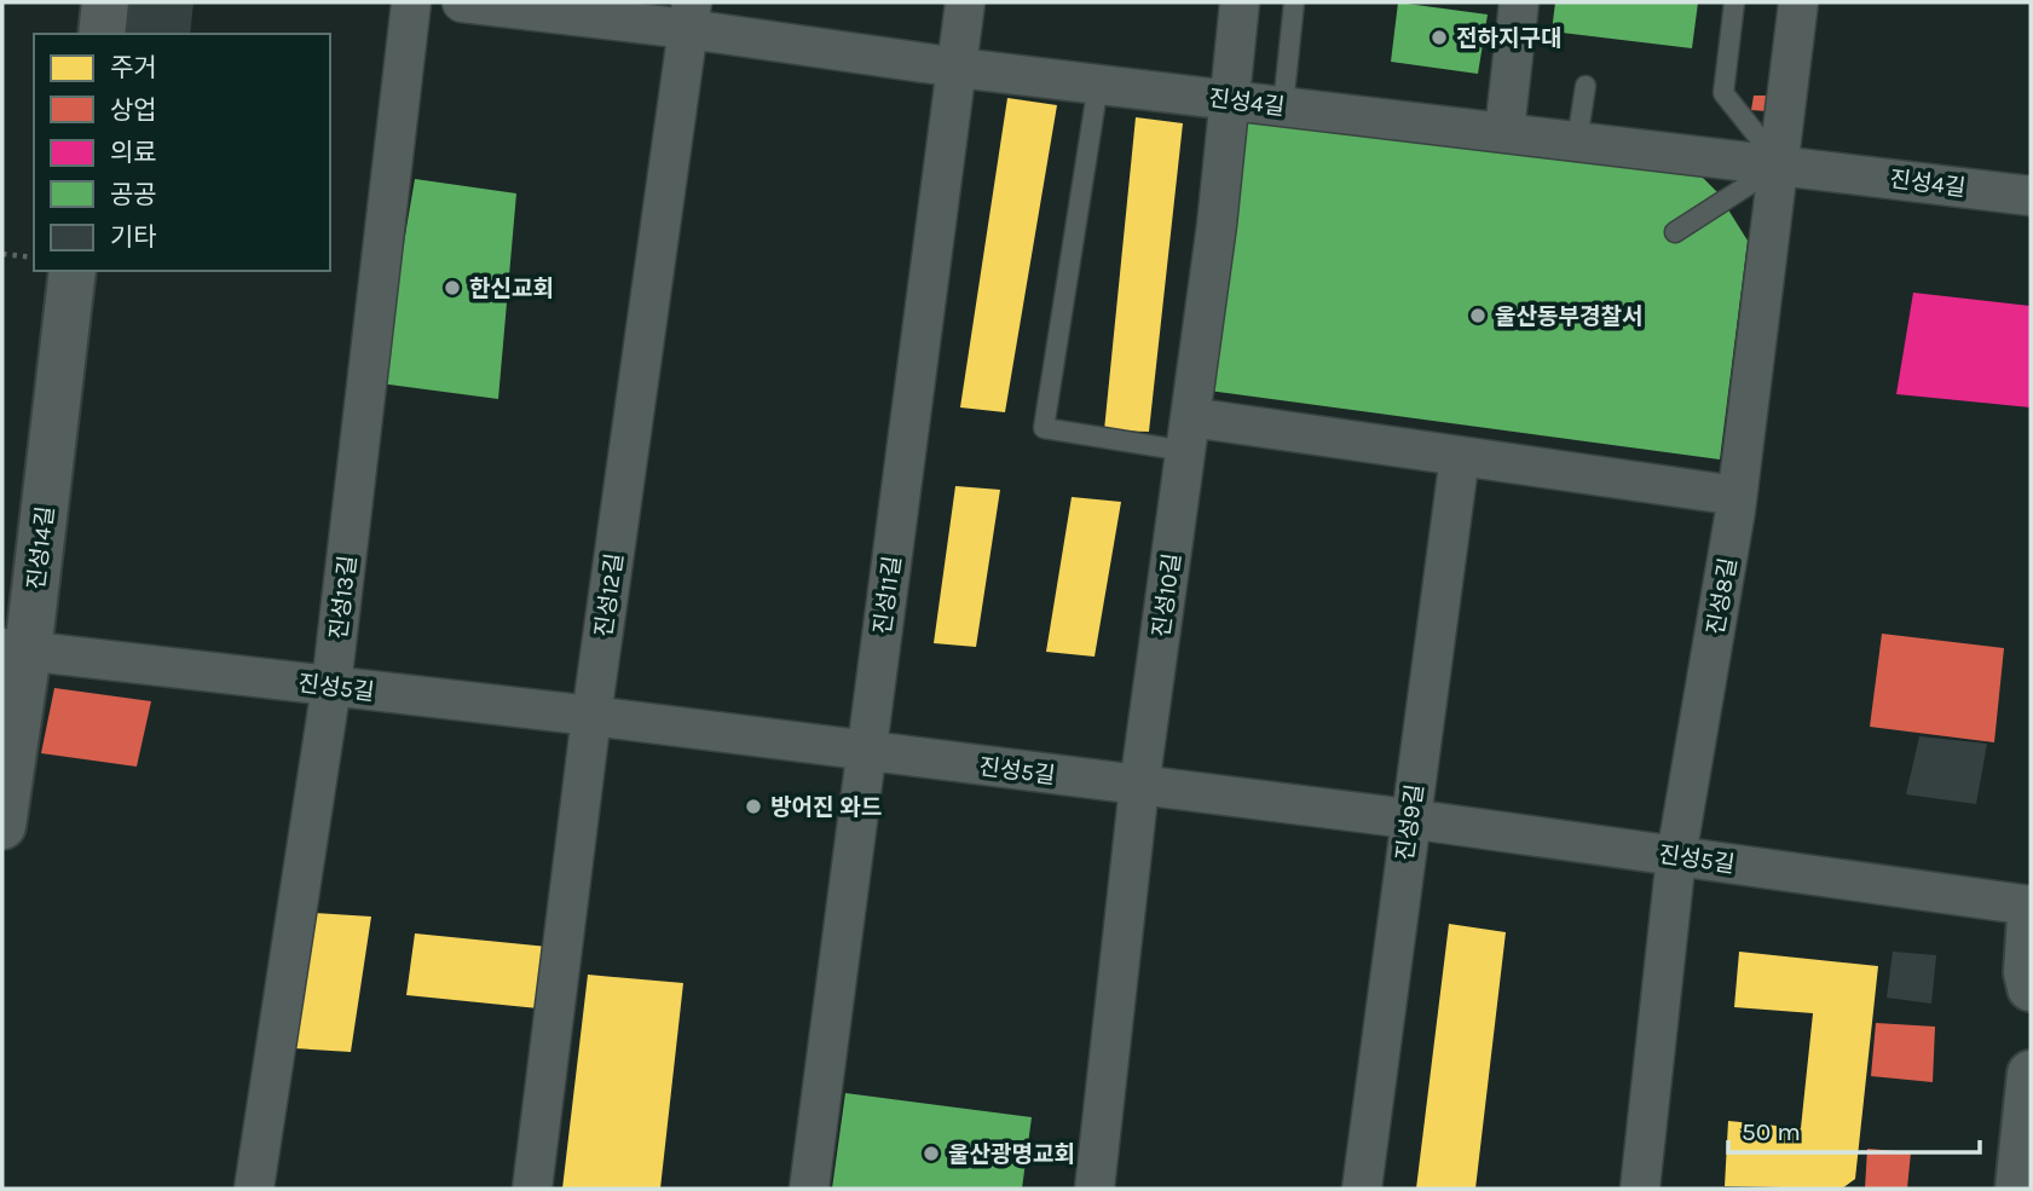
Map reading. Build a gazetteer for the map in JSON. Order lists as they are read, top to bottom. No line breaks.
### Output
{"streets":{"street":["진성4길","진성14길","진성12길","진성11길","진성10길","진성8길","진성13길","진성5길","진성9길"]},"crossings":[["진성4길","진성12길"],["진성4길","진성11길"],["진성4길","진성10길"],["진성4길","진성8길"],["진성14길","진성5길"],["진성12길","진성5길"],["진성11길","진성5길"],["진성10길","진성5길"],["진성8길","진성5길"],["진성13길","진성5길"],["진성5길","진성9길"]],"places":["전하지구대","한신교회","울산동부경찰서","방어진 와드","울산광명교회"],"legend":["주거","상업","의료","공공","기타"],"scale_bar":"50 m"}
